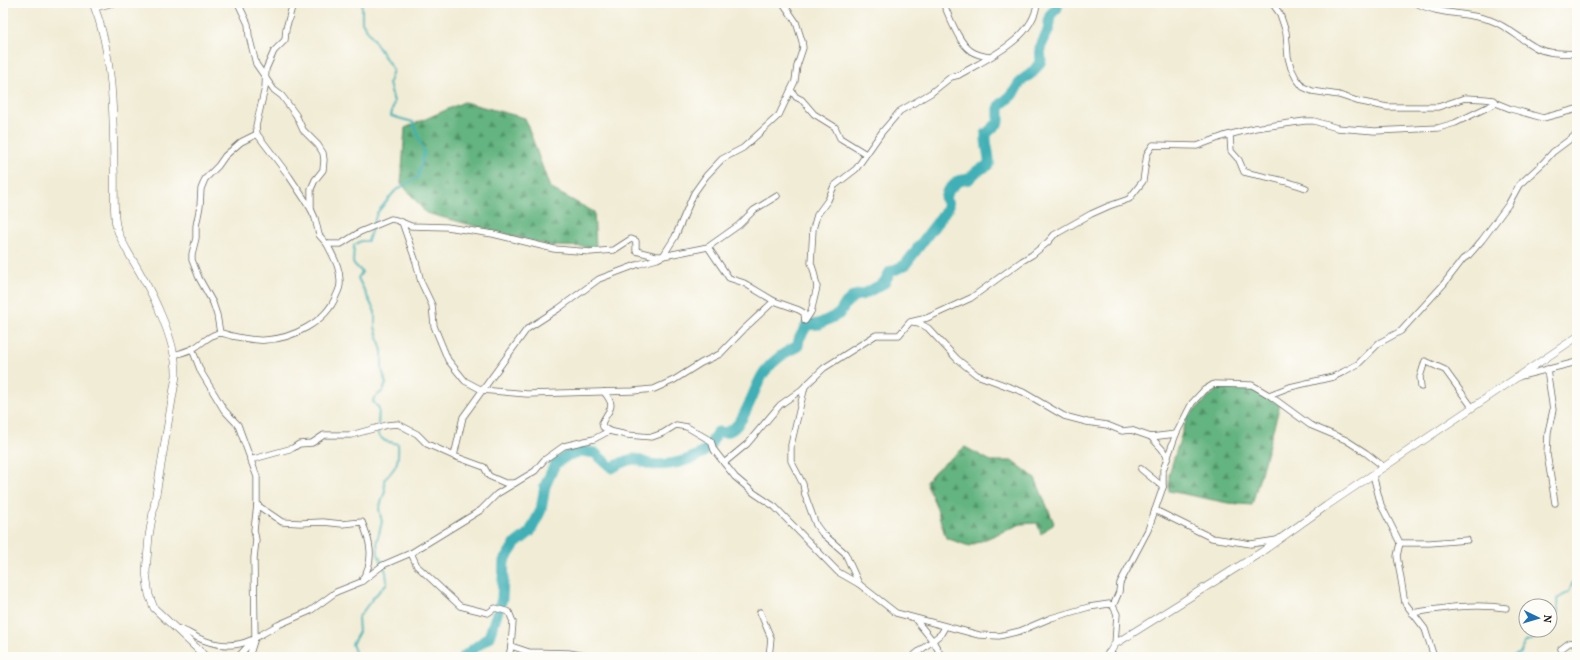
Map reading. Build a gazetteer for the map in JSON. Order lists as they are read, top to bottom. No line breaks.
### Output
{"north":"right"}
